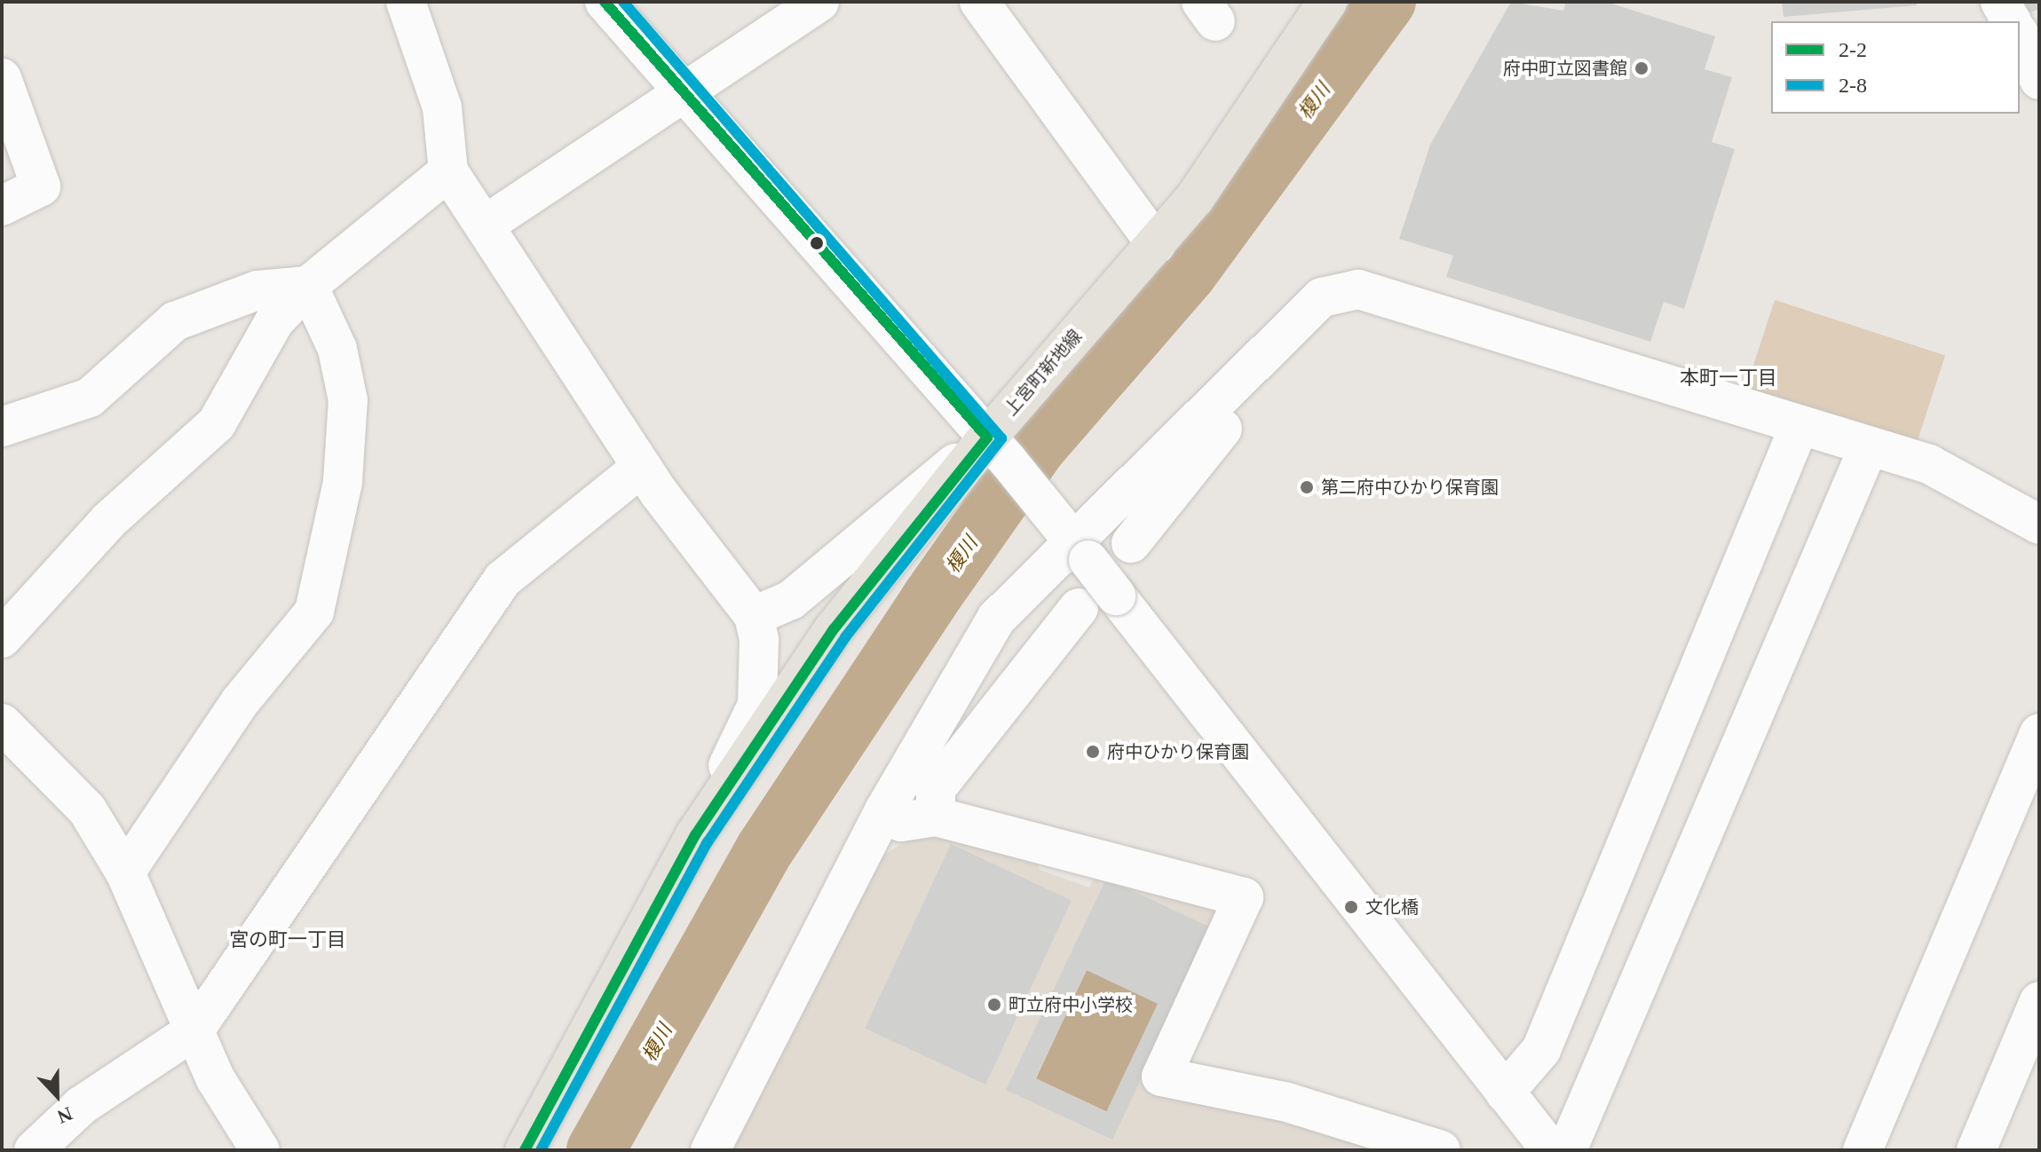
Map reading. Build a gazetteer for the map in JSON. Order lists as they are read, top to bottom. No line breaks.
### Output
{"streets":{"main road":["上宮町新地線"]},"districts":["本町一丁目","宮の町一丁目"],"water":["榎川"],"places":["府中町立図書館","第二府中ひかり保育園","府中ひかり保育園","文化橋","町立府中小学校"],"lines":["transit line 2-2","transit line 2-8"],"legend":["2-2","2-8"],"north":"bottom"}
